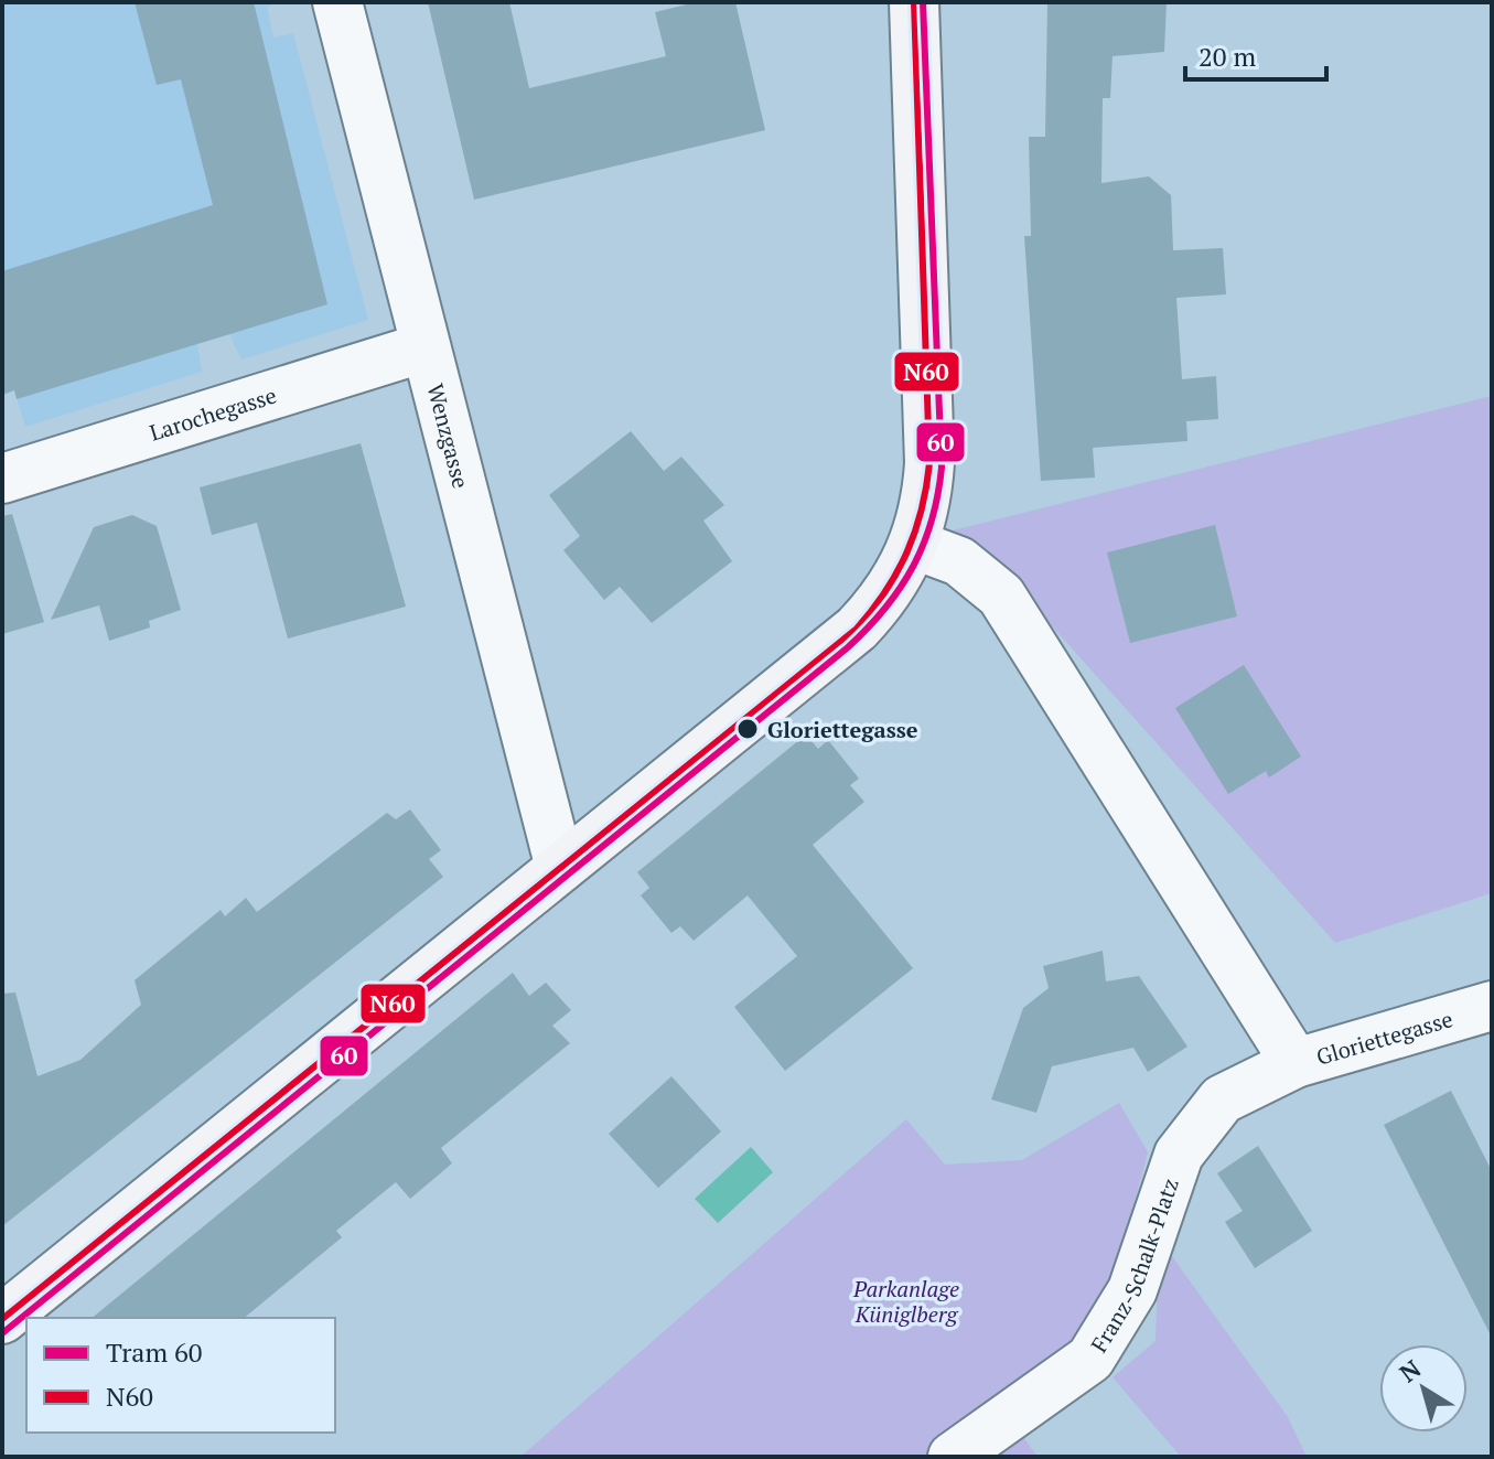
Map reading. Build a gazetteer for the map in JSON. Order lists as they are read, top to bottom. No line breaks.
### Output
{"streets":{"street":["Larochegasse","Wenzgasse","Gloriettegasse","Franz-Schalk-Platz"]},"crossings":[["Larochegasse","Wenzgasse"],["Gloriettegasse","Franz-Schalk-Platz"]],"parks":["Parkanlage Küniglberg"],"places":["Gloriettegasse"],"lines":["tram line 60","transit line N60"],"legend":["Tram 60","N60"],"scale_bar":"20 m","north":"top left"}
